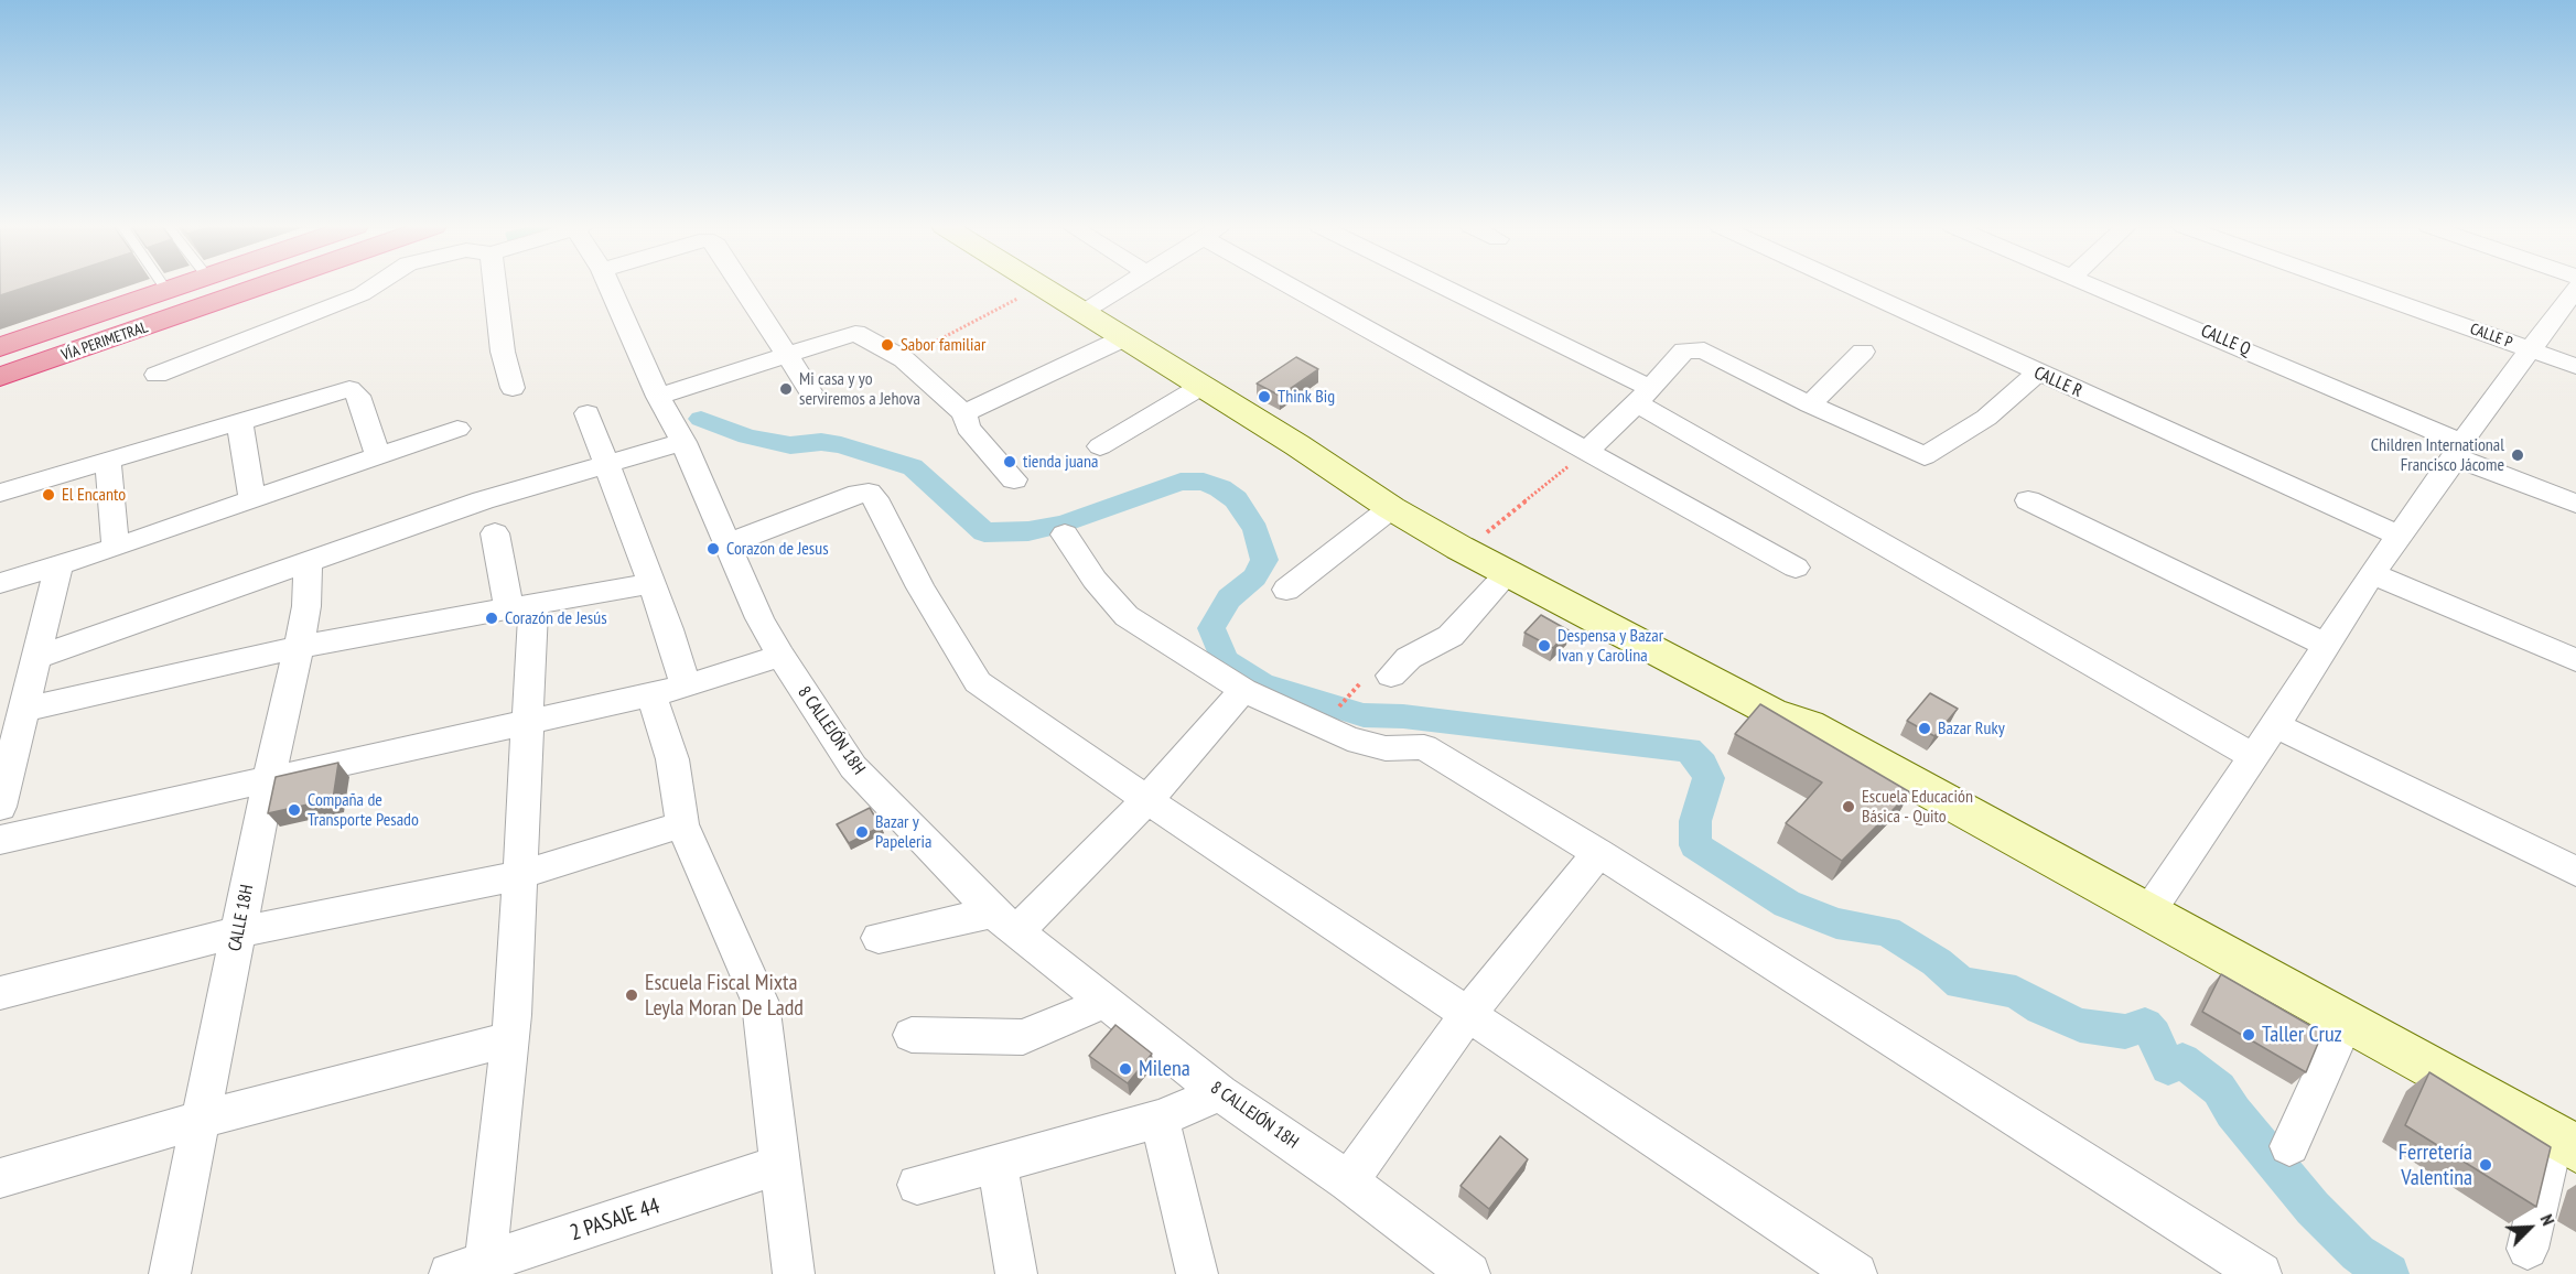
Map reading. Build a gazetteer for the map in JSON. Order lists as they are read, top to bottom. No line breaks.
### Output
{"streets":{"highway":["VÍA PERIMETRAL"],"street":["CALLE P","CALLE Q","CALLE R","8 CALLEJÓN 18H","CALLE 18H","2 PASAJE 44"]},"places":["Sabor familiar","Mi casa y yo serviremos a Jehova","Think Big","Children International Francisco Jácome","tienda juana","El Encanto","Corazon de Jesus","Corazón de Jesús","Despensa y Bazar Ivan y Carolina","Bazar Ruky","Escuela Educación Básica - Quito","Compaña de Transporte Pesado","Bazar y Papeleria","Escuela Fiscal Mixta Leyla Moran De Ladd","Taller Cruz","Milena","Ferretería Valentina"],"north":"top right"}
